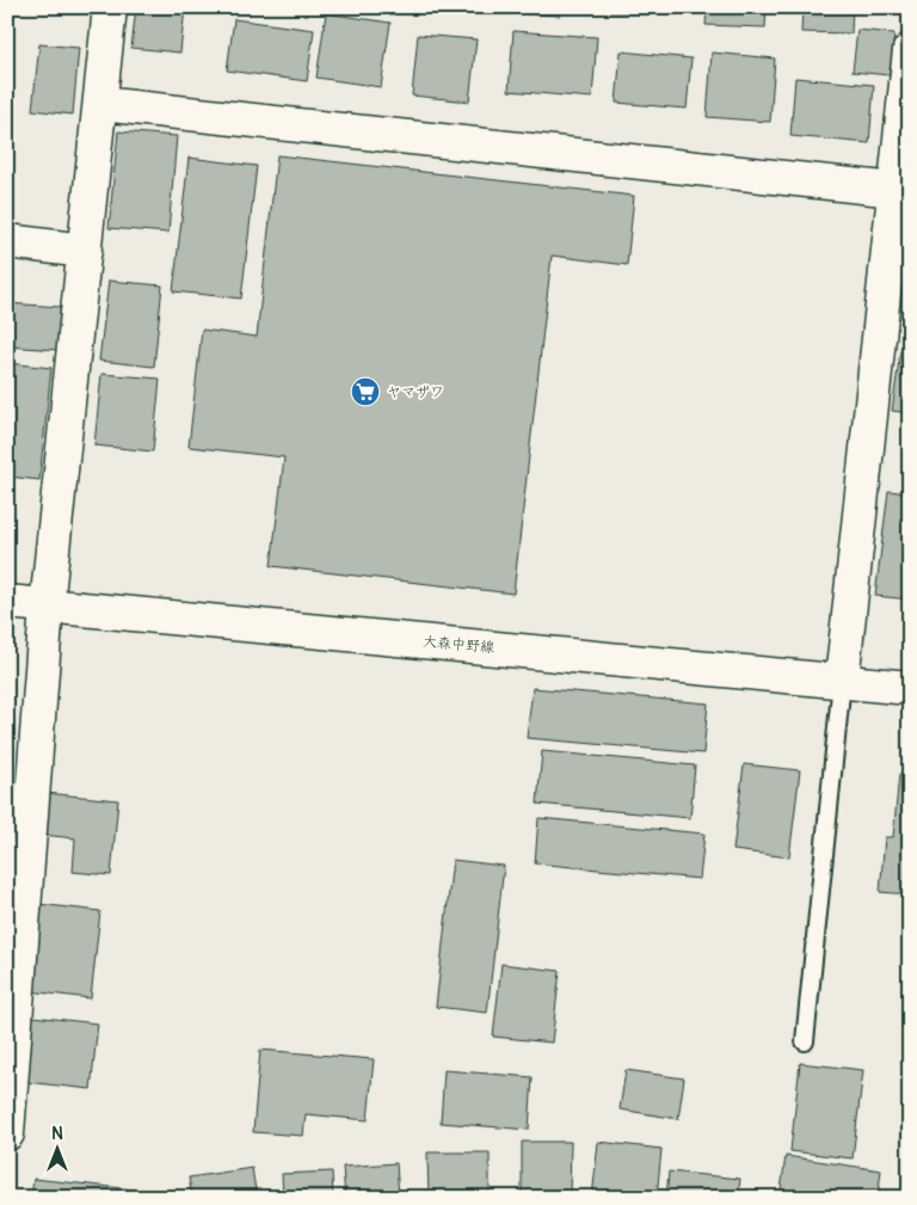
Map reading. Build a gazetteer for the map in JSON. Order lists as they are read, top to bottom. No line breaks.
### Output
{"streets":{"street":["大森中野線"]},"places":{"supermarket":["ヤマザワ"]},"north":"top"}
